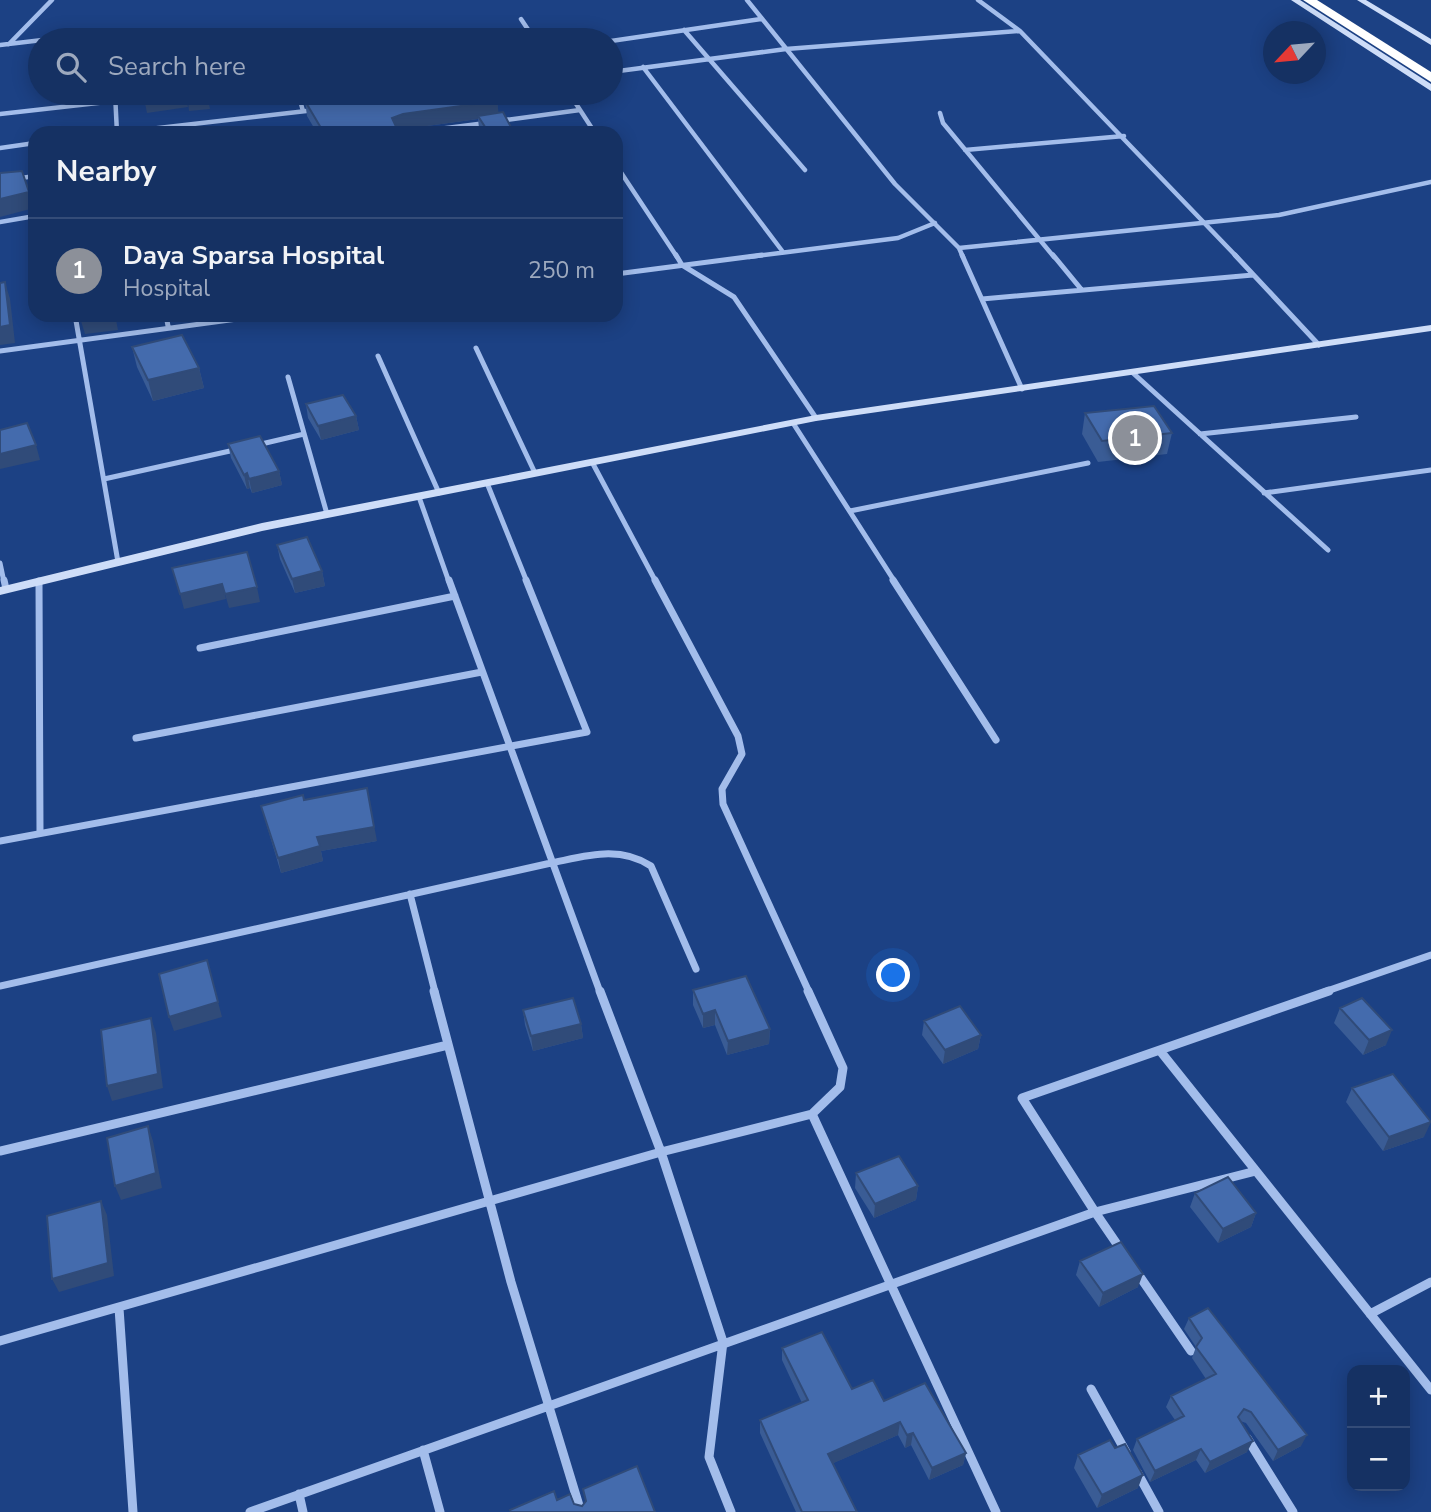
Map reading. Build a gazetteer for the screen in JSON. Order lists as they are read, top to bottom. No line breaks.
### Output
{"north":"bottom left","page":{"search":"Search here","heading":"Nearby","list":[{"mark":"1","name":"Daya Sparsa Hospital","note":"Hospital","value":"250 m"}],"pins":"1","map_buttons":["+","−"]}}
